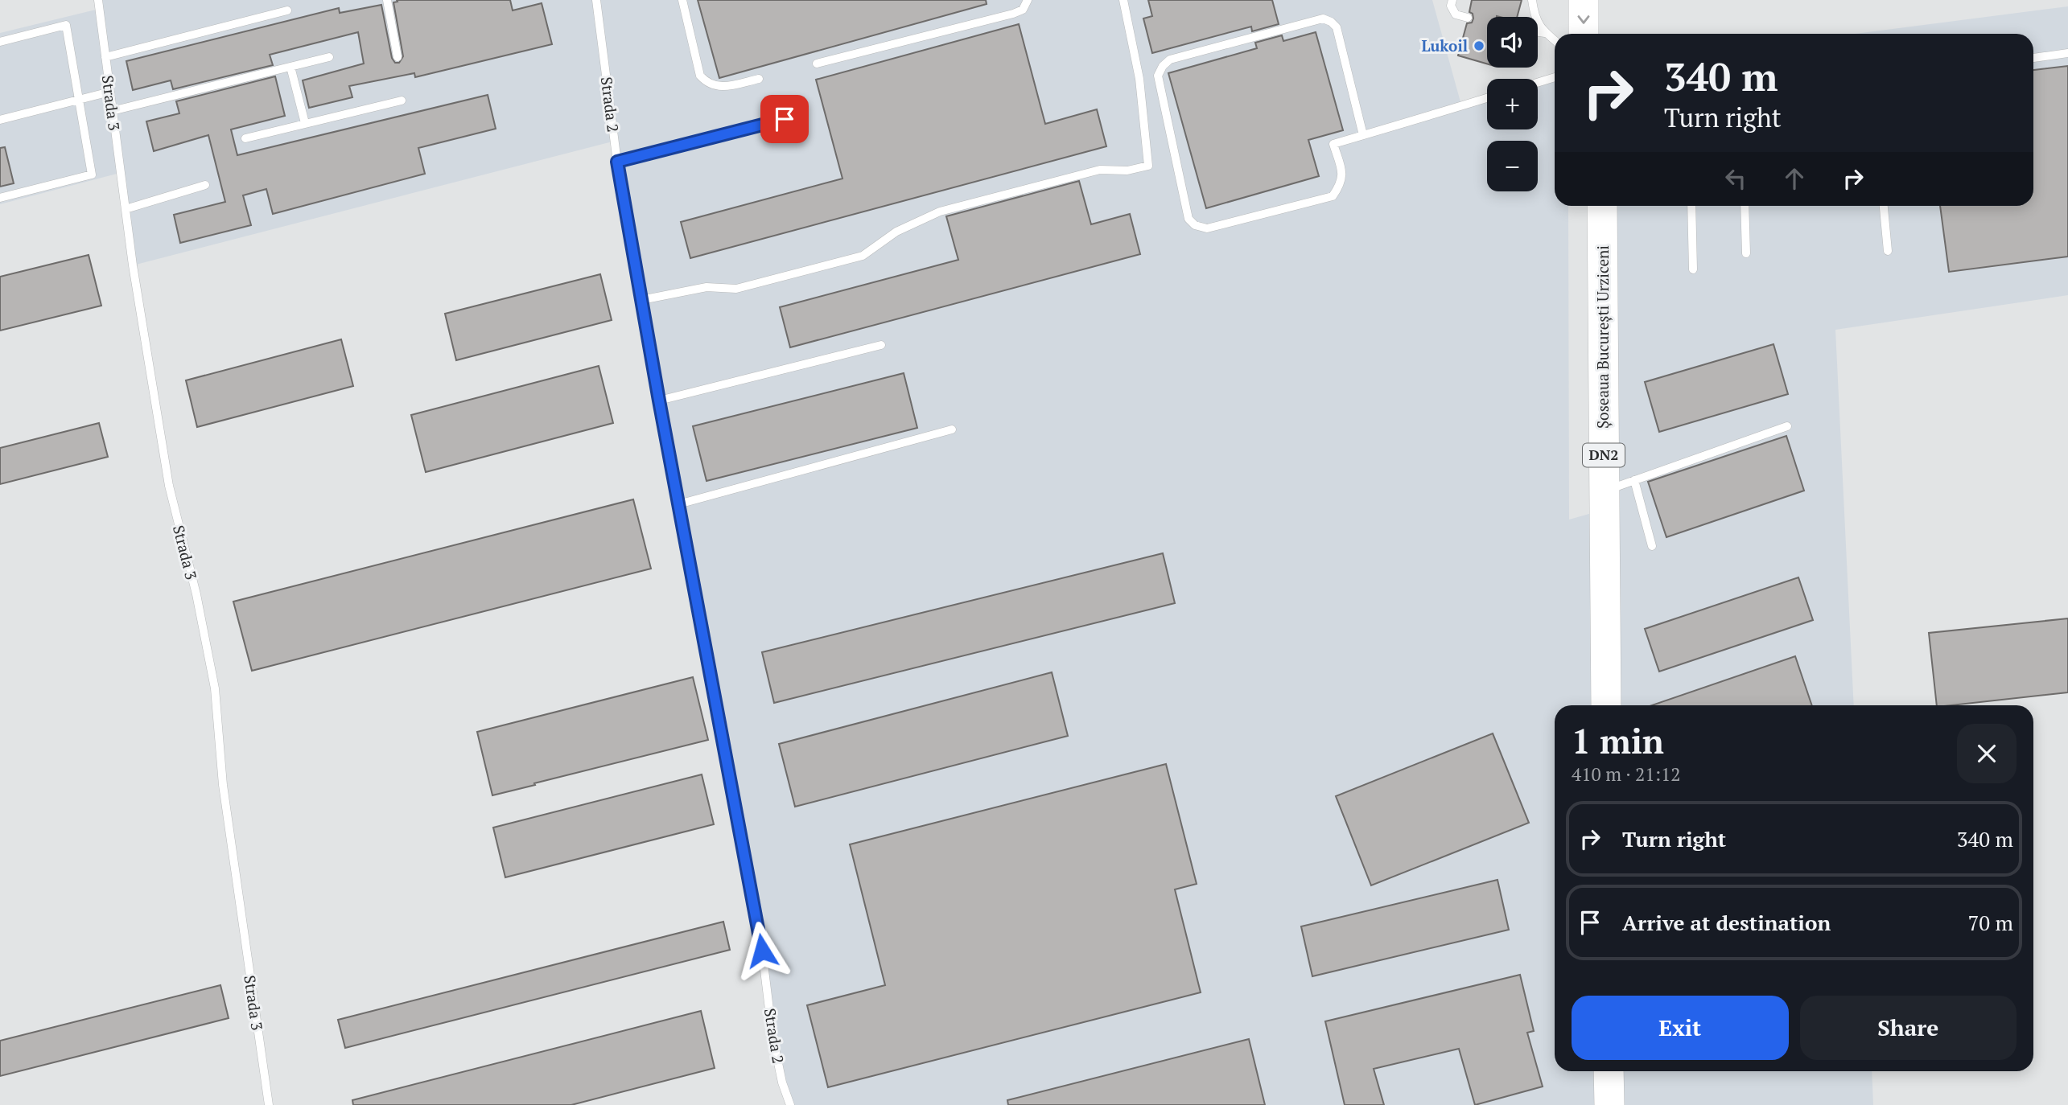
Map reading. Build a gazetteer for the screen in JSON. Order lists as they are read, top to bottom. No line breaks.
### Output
{"streets":{"highway":["Șoseaua București Urziceni","DN2"],"lane":["Strada 3","Strada 2"]},"places":["Lukoil"],"page":{"map_buttons":["+","−"],"turn":["340 m","Turn right"],"heading":["1 min","410 m · 21:12"],"list":[{"name":"Turn right","value":"340 m"},{"name":"Arrive at destination","value":"70 m"}],"buttons":["Exit","Share"]}}
